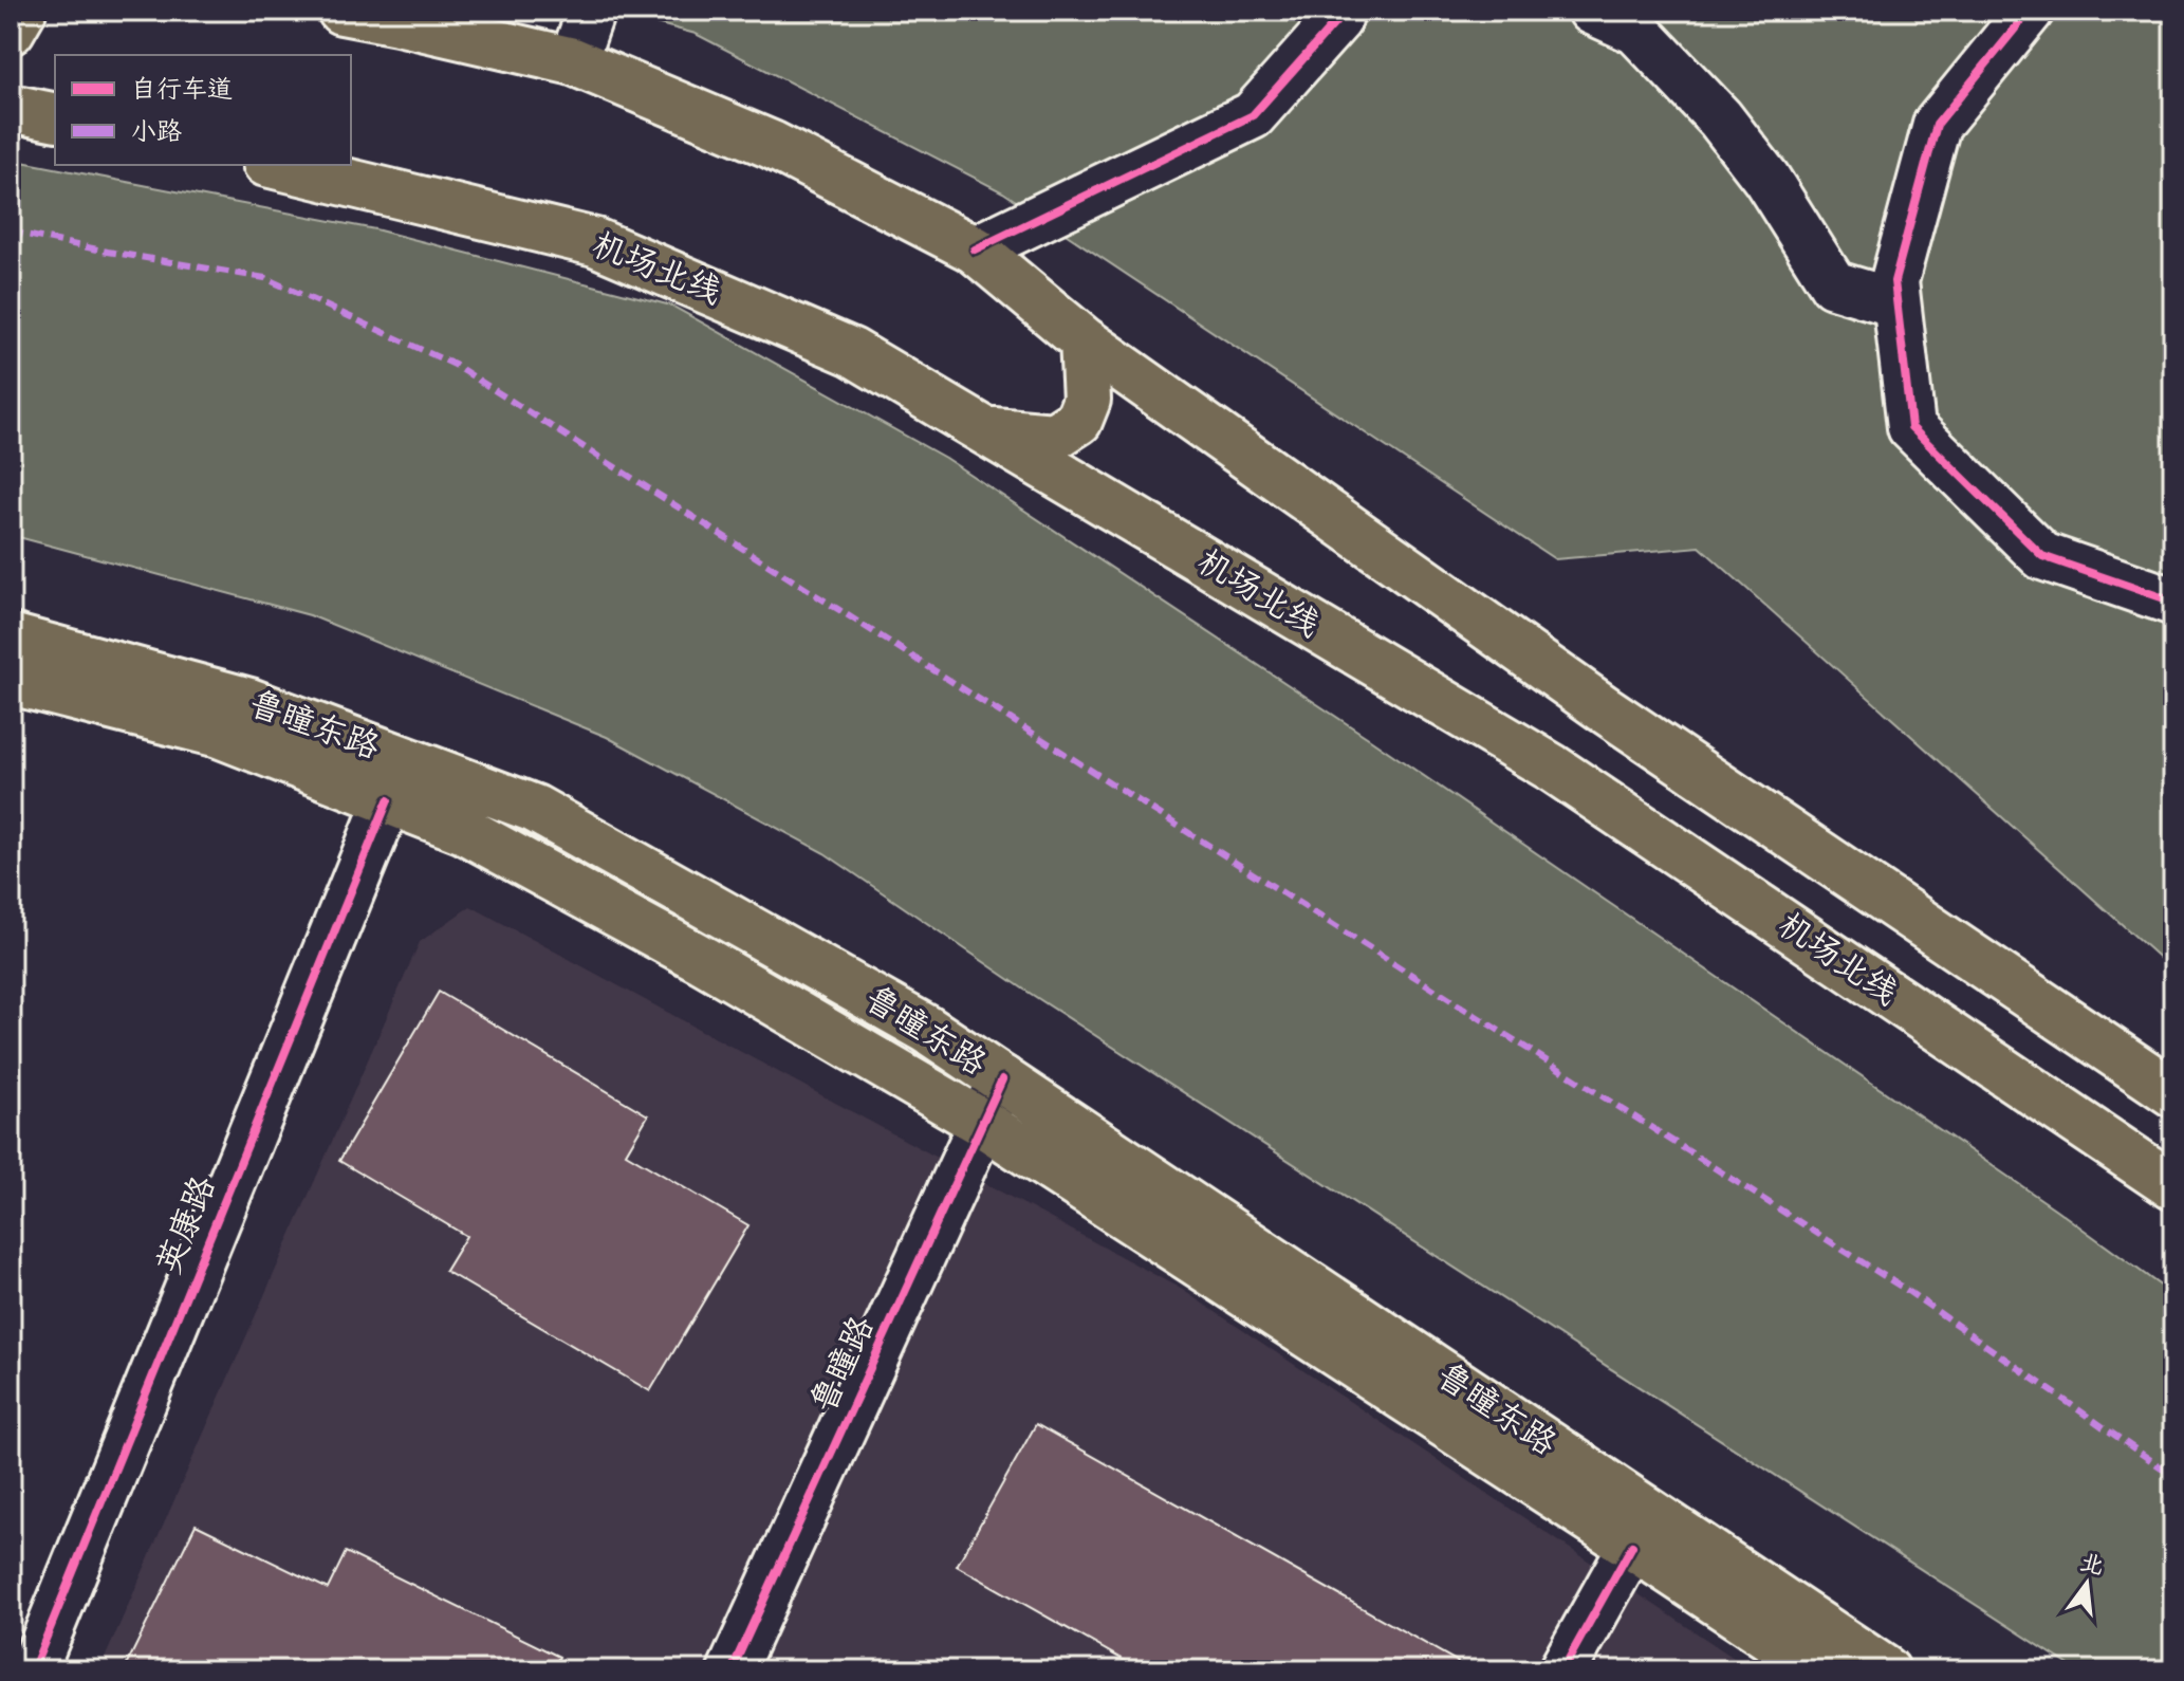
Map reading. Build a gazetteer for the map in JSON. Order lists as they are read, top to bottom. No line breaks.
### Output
{"streets":{"main road":["机场北线","鲁瞳东路"],"street":["英康路","鲁瞳路"]},"crossings":[["鲁瞳东路","英康路"],["鲁瞳东路","鲁瞳路"]],"legend":["自行车道","小路"],"north":"top"}
